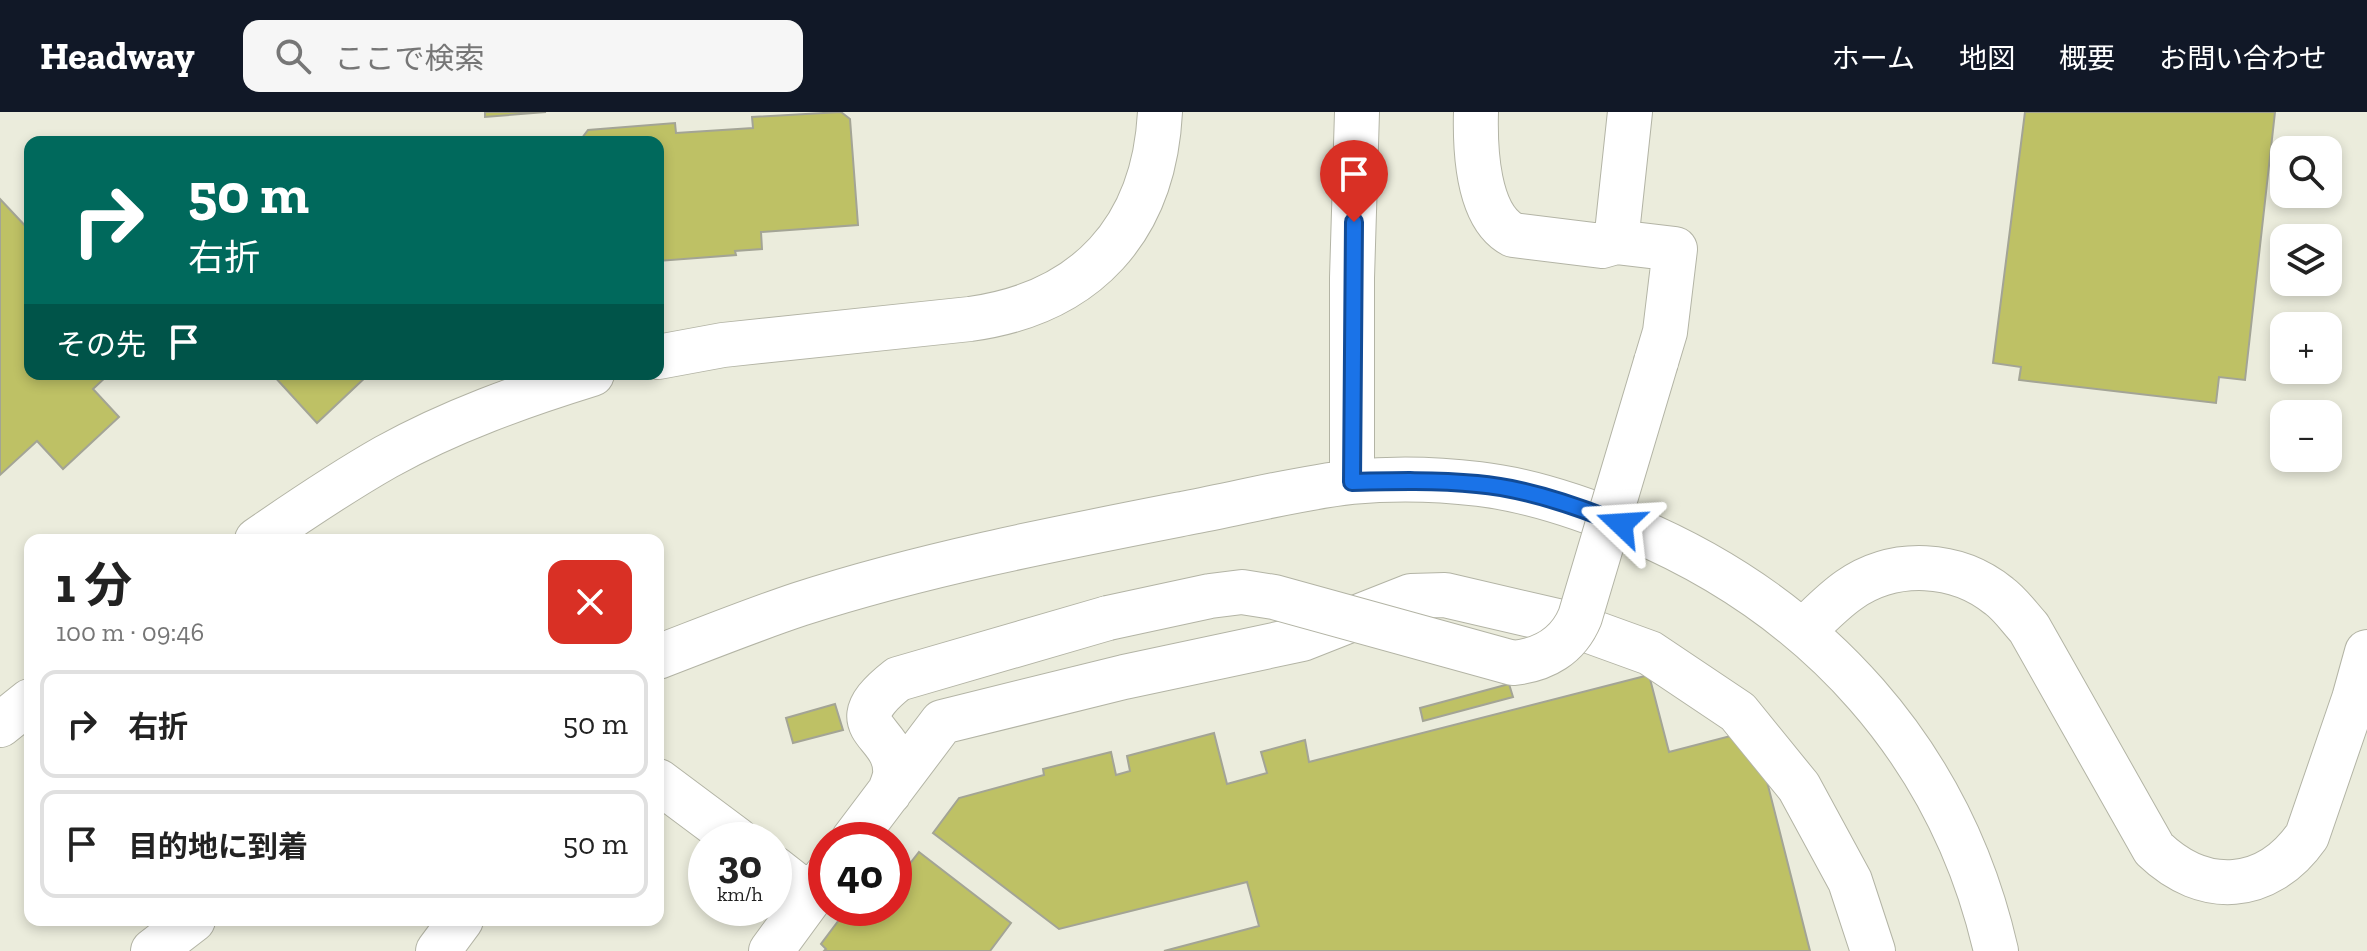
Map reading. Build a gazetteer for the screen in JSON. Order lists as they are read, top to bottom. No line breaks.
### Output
{"page":{"header":"Headway","search":"ここで検索","nav":["ホーム","地図","概要","お問い合わせ"],"map_buttons":["+","−"],"turn":["50 m","右折"],"then":"その先","heading":["1 分","100 m · 09:46"],"list":[{"name":"右折","value":"50 m"},{"name":"目的地に到着","value":"50 m"}],"speed":"30 km/h","limit":"40"}}
